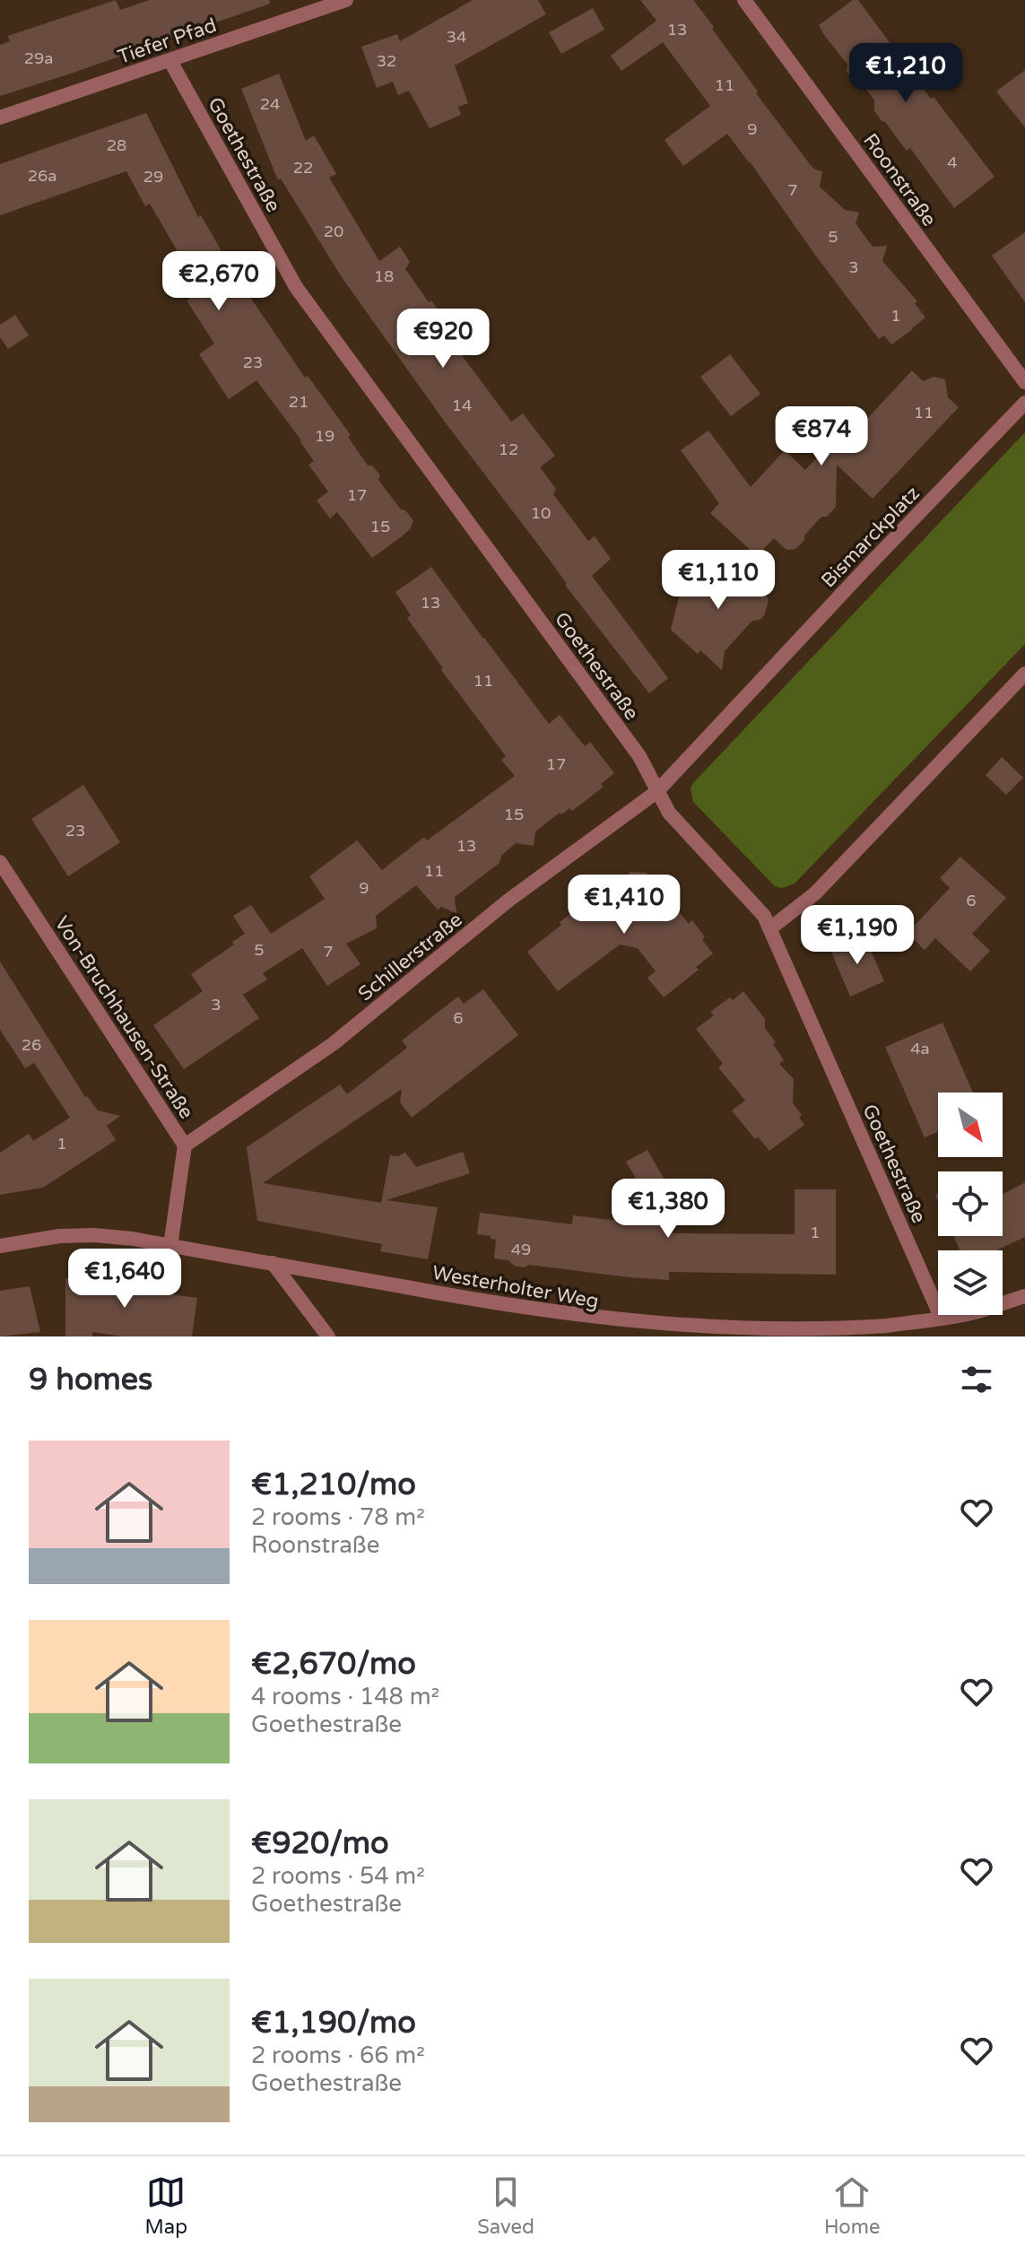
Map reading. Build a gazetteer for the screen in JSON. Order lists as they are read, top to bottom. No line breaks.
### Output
{"streets":{"street":["Tiefer Pfad","Goethestraße","Roonstraße","Bismarckplatz","Schillerstraße","Von-Bruchhausen-Straße","Westerholter Weg"]},"crossings":[["Tiefer Pfad","Goethestraße"],["Goethestraße","Bismarckplatz"],["Goethestraße","Schillerstraße"],["Goethestraße","Westerholter Weg"],["Bismarckplatz","Schillerstraße"],["Schillerstraße","Von-Bruchhausen-Straße"],["Von-Bruchhausen-Straße","Westerholter Weg"]],"house_numbers":["13","34","29a","32","11","24","9","28","4","22","26a","29","7","20","5","3","18","1","23","21","14","11","19","12","17","10","15","13","11","17","15","23","13","11","9","6","5","7","3","6","26","4a","1","1","49"],"north":"bottom right","page":{"price":["€1,210","€2,670","€920","€874","€1,110","€1,410","€1,190","€1,380","€1,640"],"heading":"9 homes","list":[{"name":"€1,210/mo","note":"2 rooms · 78 m² · Roonstraße"},{"name":"€2,670/mo","note":"4 rooms · 148 m² · Goethestraße"},{"name":"€920/mo","note":"2 rooms · 54 m² · Goethestraße"},{"name":"€1,190/mo","note":"2 rooms · 66 m² · Goethestraße"}],"tabs":["Map","Saved","Home"]}}
